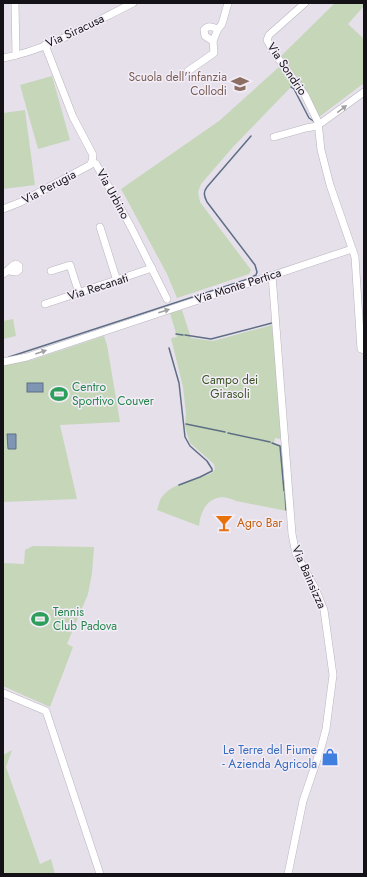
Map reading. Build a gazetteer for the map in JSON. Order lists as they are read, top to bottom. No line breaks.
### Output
{"streets":{"street":["Via Siracusa","Via Sondrio","Via Perugia","Via Urbino","Via Monte Pertica","Via Recanati","Via Bainsizza"]},"crossings":[["Via Siracusa","Via Urbino"],["Via Perugia","Via Urbino"],["Via Urbino","Via Recanati"],["Via Monte Pertica","Via Bainsizza"]],"one_way":["Via Monte Pertica"],"parks":["Campo dei Girasoli"],"places":{"school or university":["Scuola dell'infanzia Collodi"],"sports":["Centro Sportivo Couver","Tennis Club Padova"],"bar":["Agro Bar"],"shop":["Le Terre del Fiume - Azienda Agricola"]}}
